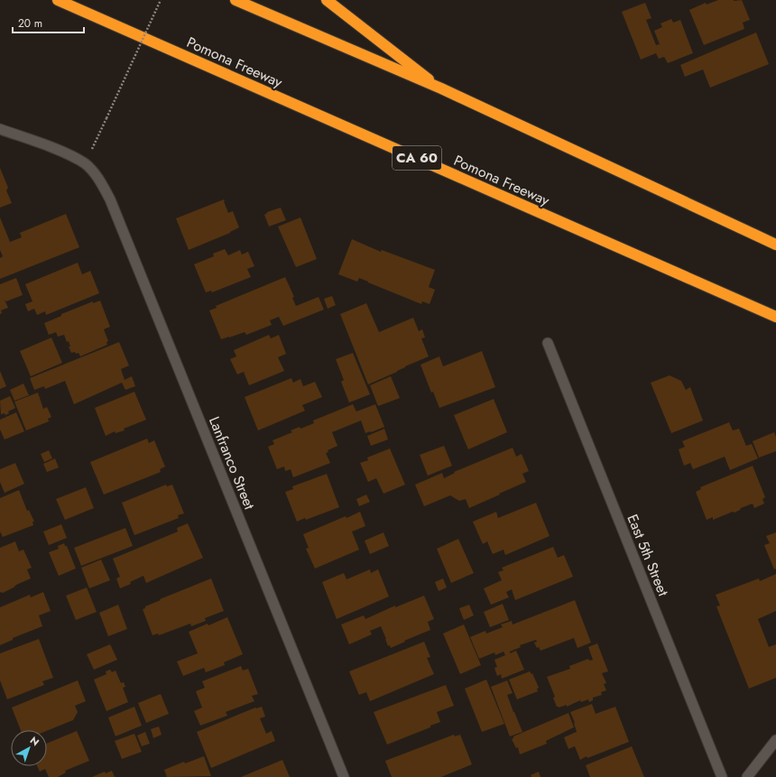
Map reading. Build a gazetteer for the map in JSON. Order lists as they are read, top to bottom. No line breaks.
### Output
{"streets":{"highway":["Pomona Freeway","CA 60"],"street":["Lanfranco Street","East 5th Street"]},"scale_bar":"20 m","north":"top right"}
